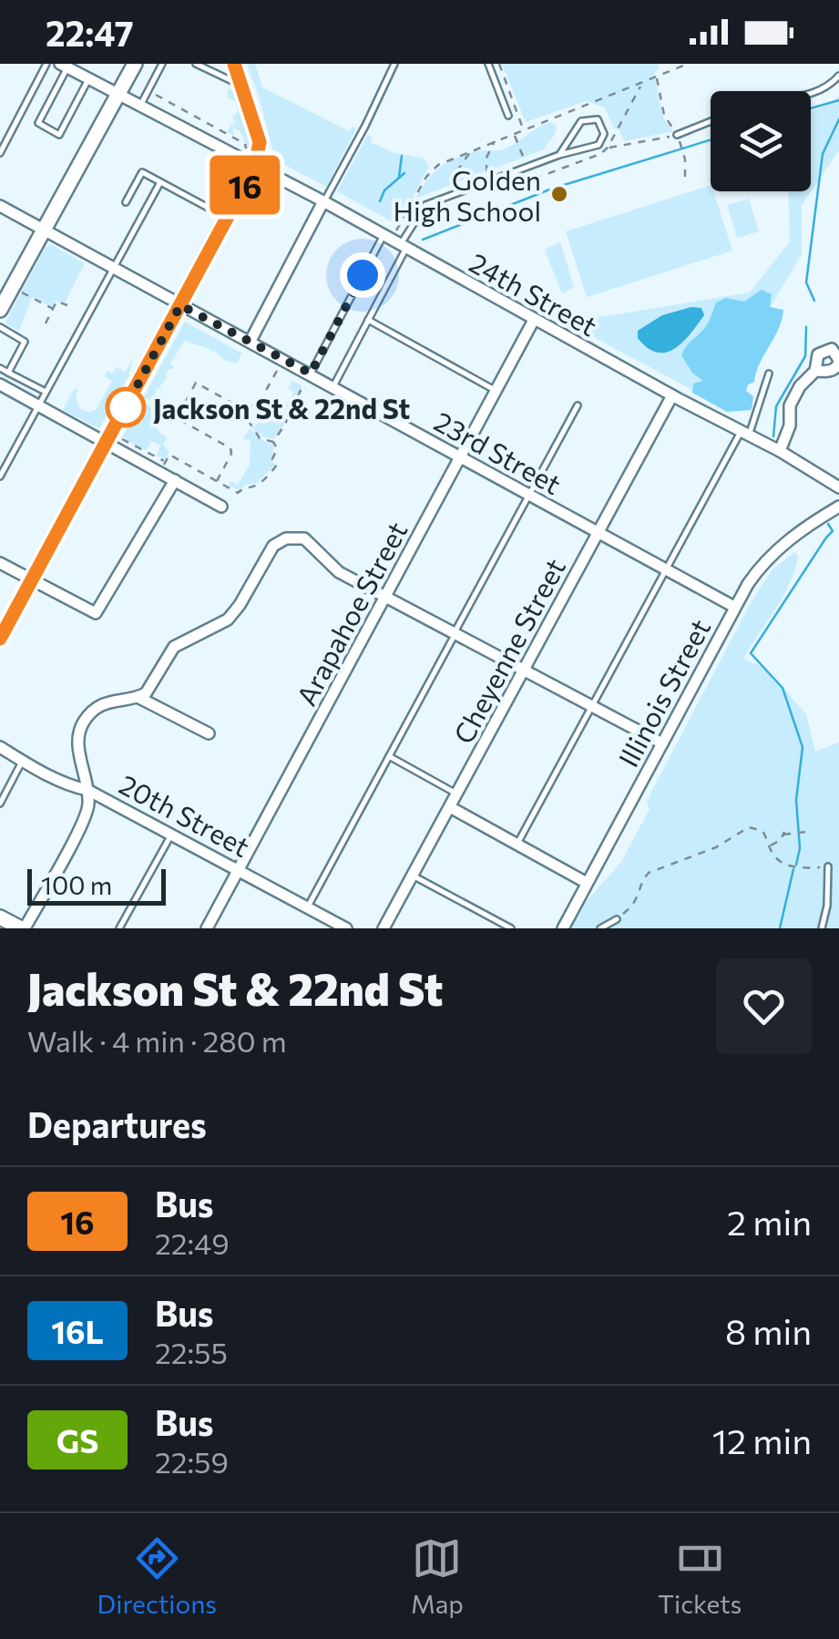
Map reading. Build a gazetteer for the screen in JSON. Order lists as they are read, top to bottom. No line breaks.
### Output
{"streets":{"street":["24th Street","23rd Street","Arapahoe Street","Cheyenne Street","Illinois Street","20th Street"]},"crossings":[["24th Street","Arapahoe Street"],["24th Street","Cheyenne Street"],["23rd Street","Arapahoe Street"],["23rd Street","Cheyenne Street"],["23rd Street","Illinois Street"],["Arapahoe Street","20th Street"]],"places":["Golden High School","Jackson St & 22nd St"],"lines":["bus line 16"],"scale_bar":"100 m","page":{"status":"22:47","on_map":"16","scale":"100 m","heading":[["Jackson St & 22nd St","Walk · 4 min · 280 m"],"Departures"],"list":[{"mark":"16","name":"Bus","note":"22:49","value":"2 min"},{"mark":"16L","name":"Bus","note":"22:55","value":"8 min"},{"mark":"GS","name":"Bus","note":"22:59","value":"12 min"}],"tabs":["Directions","Map","Tickets"]}}
